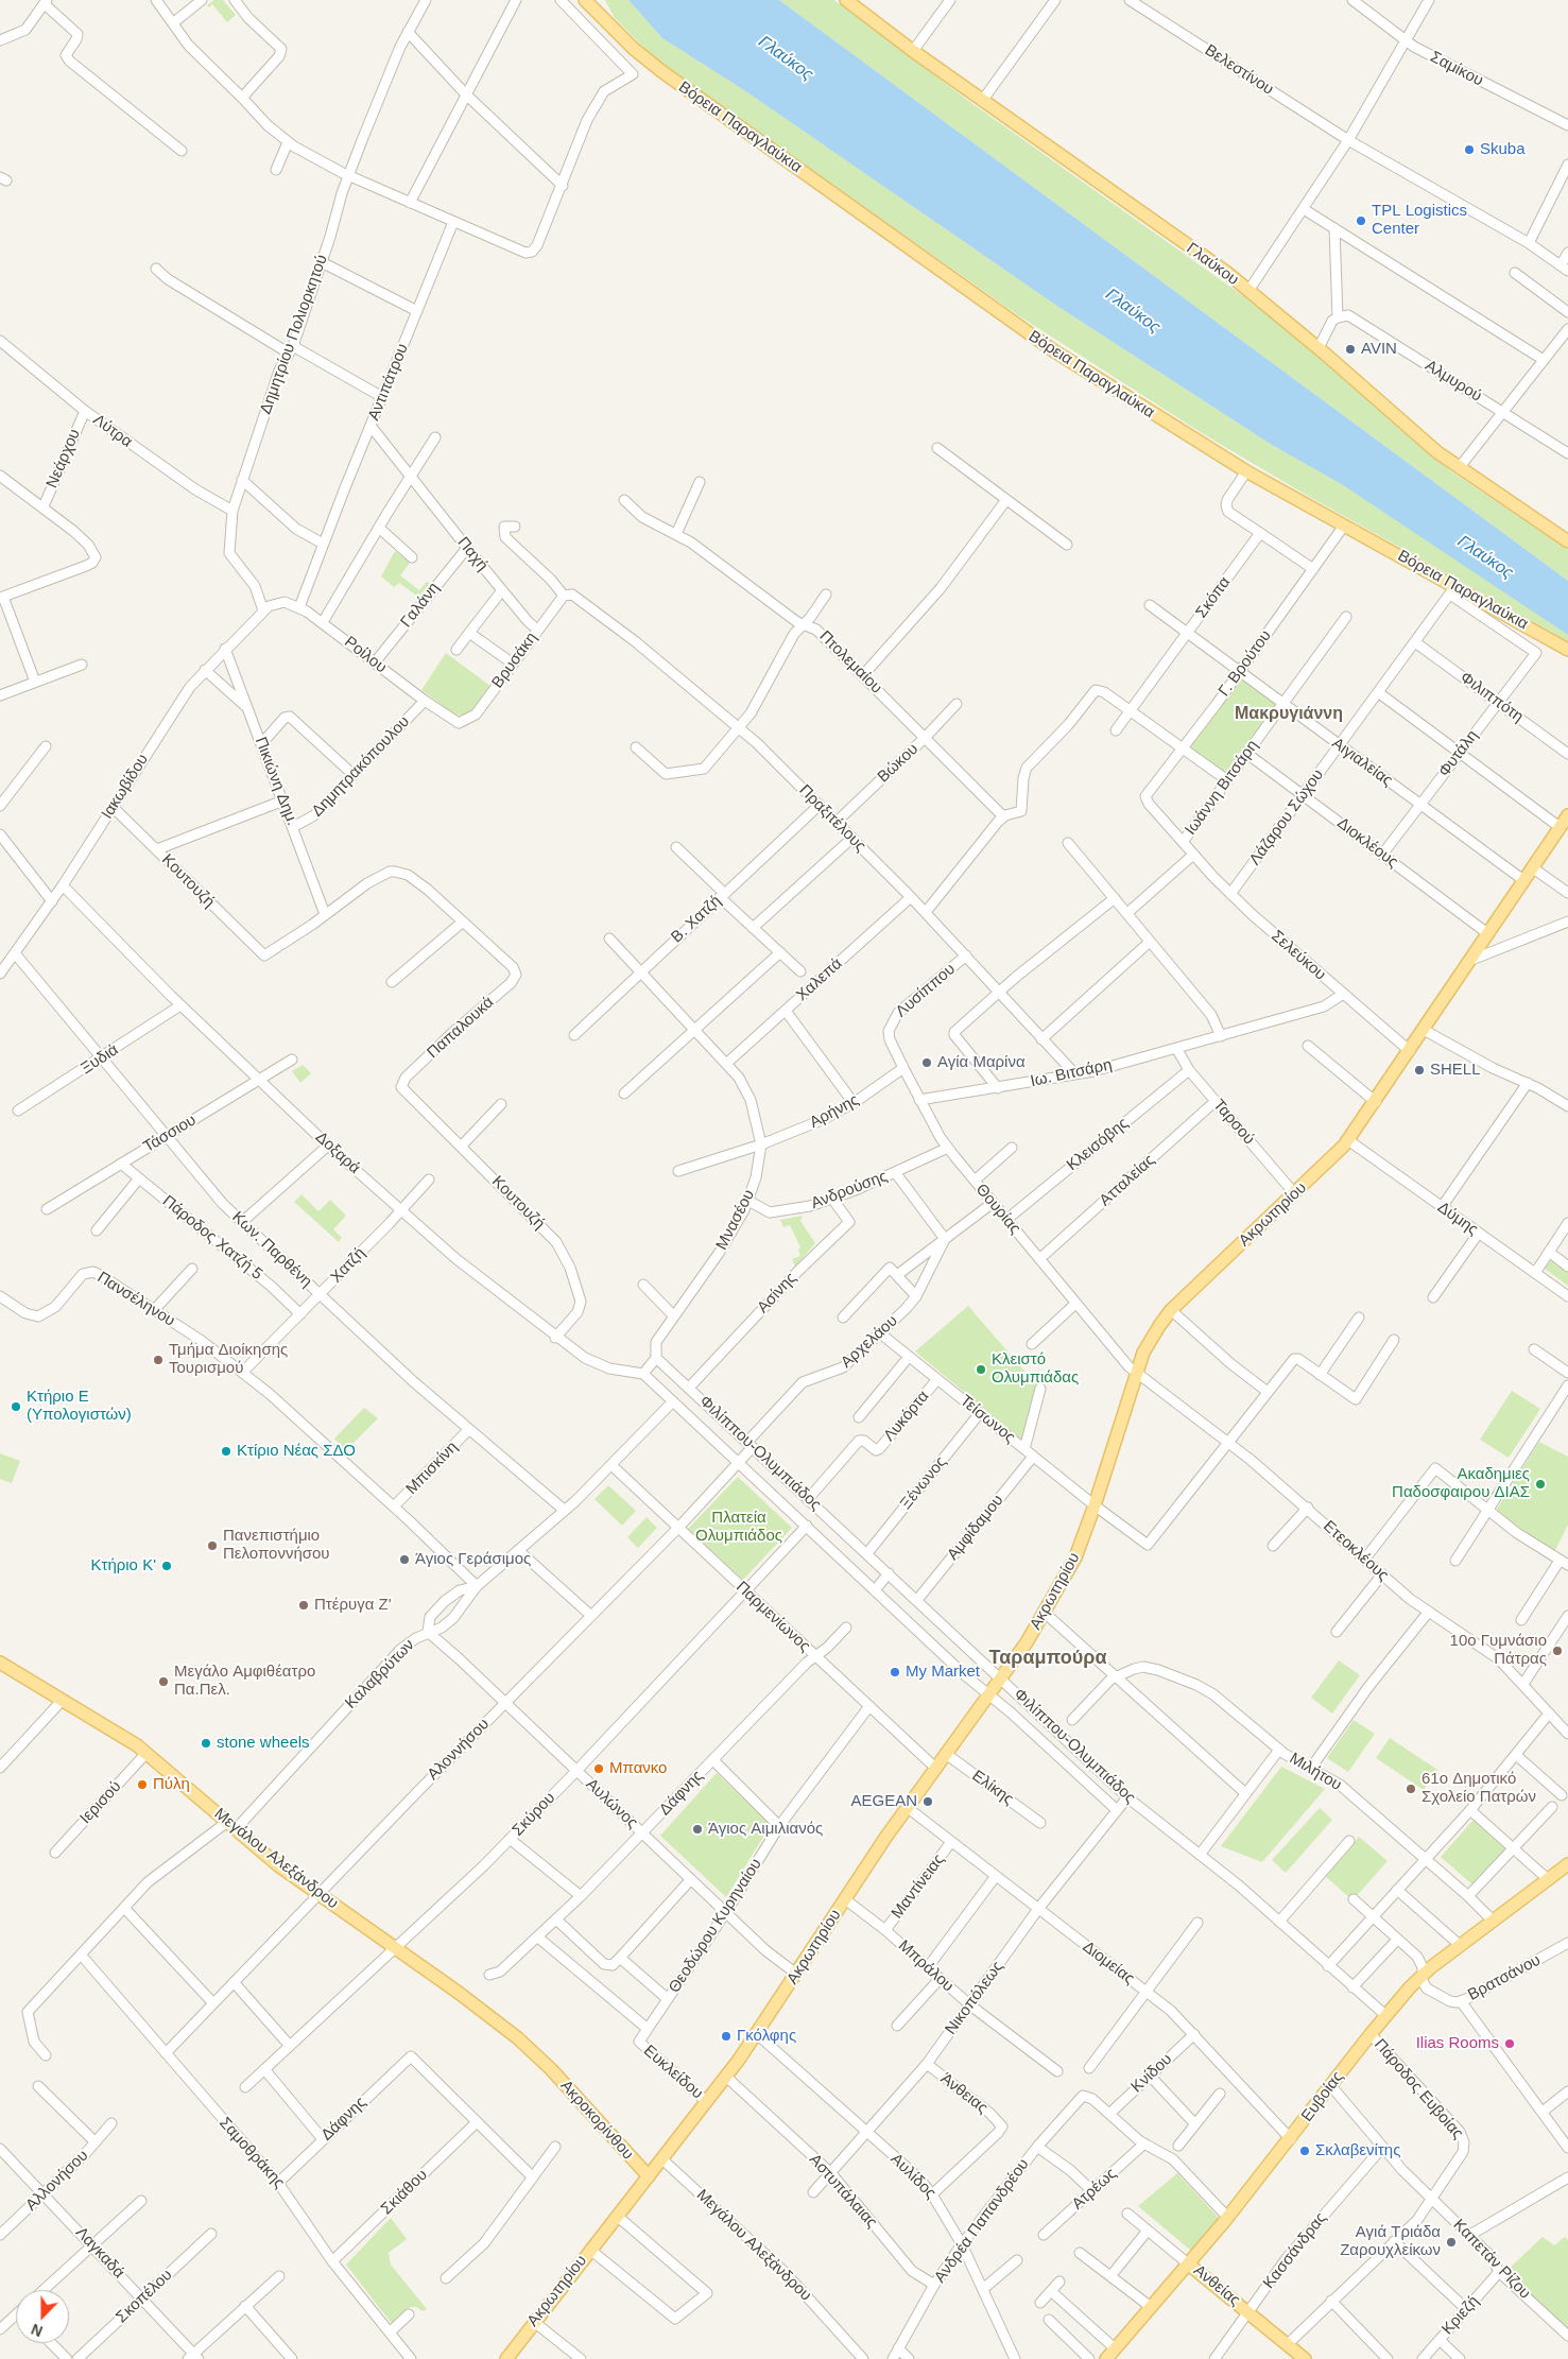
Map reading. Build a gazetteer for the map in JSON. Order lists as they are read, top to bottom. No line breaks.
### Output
{"streets":{"main road":["Βόρεια Παραγλαύκια","Γλαύκου","Ακρωτηρίου","Μεγάλου Αλεξάνδρου","Ευβοίας","Ακροκορίνθου","Ανθείας"],"street":["Σαμίκου","Βελεστίνου","Δημητρίου Πολιορκητού","Αλμυρού","Αντιπάτρου","Λύτρα","Νεάρχου","Παχή","Σκόπα","Γαλάνη","Ροίλου","Βρυσάκη","Πτολεμαίου","Γ. Βρούτου","Φιλιππότη","Φυτάλη","Αιγιαλείας","Βώκου","Δημητρακόπουλου","Πικιώνη Δημ.","Ιακωβίδου","Ιωάννη Βιτσάρη","Λάζαρου Σώχου","Πραξιτέλους","Διοκλέους","Κουτουζή","Β. Χατζή","Σελεύκου","Χαλεπά","Λυσίππου","Παπαλουκά","Ξυδιά","Ιω. Βιτσάρη","Αρήνης","Ταρσού","Τάσσιου","Κλεισόβης","Δοξαρά","Ατταλείας","Ανδρούσης","Θουρίας","Δύμης","Μνασέου","Πάροδος Χατζή 5","Κων. Παρθένη","Χατζή","Ασίνης","Πανσέληνου","Αρχελάου","Λυκόρτα","Τείσωνος","Φιλίππου-Ολυμπιάδος","Μπισκίνη","Ξένωνος","Αμφίδαμου","Ετεοκλέους","Παρμενίωνος","Καλαβρύτων","Αλοννήσου","Μιλήτου","Ελίκης","Δάφνης","Ιερισού","Αυλώνος","Σκύρου","Μαντίνειας","Θεοδώρου Κυρηναίου","Διομείας","Μπράλου","Βρατσάνου","Νικοπόλεως","Ευκλείδου","Κνίδου","Πάροδος Ευβοίας","Άνθειας","Σαμοθράκης","Αυλίδος","Αλλονήσου","Ατρέως","Αστυπάλαιας","Σκιάθου","Ανδρέα Παπανδρέου","Κασσάνδρας","Λαγκαδά","Καπετάν Ρίζου","Σκοπέλου","Κριεζή"]},"crossings":[["Βόρεια Παραγλαύκια","Γ. Βρούτου"],["Βόρεια Παραγλαύκια","Φυτάλη"],["Βόρεια Παραγλαύκια","Λάζαρου Σώχου"],["Δημητρίου Πολιορκητού","Λύτρα"],["Δημητρίου Πολιορκητού","Ροίλου"],["Δημητρίου Πολιορκητού","Ιακωβίδου"],["Αντιπάτρου","Παχή"],["Αντιπάτρου","Ροίλου"],["Λύτρα","Νεάρχου"],["Παχή","Γαλάνη"],["Παχή","Βρυσάκη"],["Σκόπα","Αιγιαλείας"],["Γαλάνη","Ροίλου"],["Ροίλου","Βρυσάκη"],["Ροίλου","Δημητρακόπουλου"],["Ροίλου","Ιακωβίδου"],["Βρυσάκη","Πραξιτέλους"],["Πτολεμαίου","Βώκου"],["Γ. Βρούτου","Αιγιαλείας"],["Γ. Βρούτου","Ιωάννη Βιτσάρη"],["Φιλιππότη","Φυτάλη"],["Φιλιππότη","Λάζαρου Σώχου"],["Φυτάλη","Αιγιαλείας"],["Φυτάλη","Λάζαρου Σώχου"],["Φυτάλη","Διοκλέους"],["Αιγιαλείας","Ιωάννη Βιτσάρη"],["Αιγιαλείας","Λάζαρου Σώχου"],["Αιγιαλείας","Ακρωτηρίου"],["Βώκου","Πραξιτέλους"],["Δημητρακόπουλου","Πικιώνη Δημ."],["Πικιώνη Δημ.","Ιακωβίδου"],["Πικιώνη Δημ.","Κουτουζή"],["Ιακωβίδου","Κουτουζή"],["Ιακωβίδου","Δοξαρά"],["Ιακωβίδου","Κων. Παρθένη"],["Ιωάννη Βιτσάρη","Διοκλέους"],["Ιωάννη Βιτσάρη","Σελεύκου"],["Λάζαρου Σώχου","Διοκλέους"],["Λάζαρου Σώχου","Σελεύκου"],["Πραξιτέλους","Β. Χατζή"],["Πραξιτέλους","Χαλεπά"],["Πραξιτέλους","Λυσίππου"],["Πραξιτέλους","Ιω. Βιτσάρη"],["Διοκλέους","Ακρωτηρίου"],["Κουτουζή","Παπαλουκά"],["Κουτουζή","Δοξαρά"],["Β. Χατζή","Μνασέου"],["Σελεύκου","Ιω. Βιτσάρη"],["Σελεύκου","Ακρωτηρίου"],["Χαλεπά","Μνασέου"],["Λυσίππου","Θουρίας"],["Ξυδιά","Δοξαρά"],["Ξυδιά","Κων. Παρθένη"],["Ιω. Βιτσάρη","Ταρσού"],["Ιω. Βιτσάρη","Θουρίας"],["Αρήνης","Θουρίας"],["Αρήνης","Μνασέου"],["Ταρσού","Κλεισόβης"],["Ταρσού","Ατταλείας"],["Ταρσού","Ακρωτηρίου"],["Τάσσιου","Δοξαρά"],["Τάσσιου","Πάροδος Χατζή 5"],["Τάσσιου","Κων. Παρθένη"],["Κλεισόβης","Θουρίας"],["Δοξαρά","Μνασέου"],["Δοξαρά","Χατζή"],["Δοξαρά","Φιλίππου-Ολυμπιάδος"],["Ατταλείας","Θουρίας"],["Ανδρούσης","Θουρίας"],["Ανδρούσης","Μνασέου"],["Ανδρούσης","Ασίνης"],["Θουρίας","Ακρωτηρίου"],["Θουρίας","Ετεοκλέους"],["Ακρωτηρίου","Δύμης"],["Ακρωτηρίου","Τείσωνος"],["Ακρωτηρίου","Φιλίππου-Ολυμπιάδος"],["Ακρωτηρίου","Ετεοκλέους"],["Ακρωτηρίου","Παρμενίωνος"],["Ακρωτηρίου","Ελίκης"],["Ακρωτηρίου","Αυλώνος"],["Ακρωτηρίου","Μεγάλου Αλεξάνδρου"],["Ακρωτηρίου","Διομείας"],["Ακρωτηρίου","Μπράλου"],["Ακρωτηρίου","Ευκλείδου"],["Ακρωτηρίου","Ακροκορίνθου"],["Ακρωτηρίου","Αυλίδος"],["Ακρωτηρίου","Αστυπάλαιας"],["Μνασέου","Φιλίππου-Ολυμπιάδος"],["Πάροδος Χατζή 5","Χατζή"],["Κων. Παρθένη","Χατζή"],["Κων. Παρθένη","Μπισκίνη"],["Κων. Παρθένη","Καλαβρύτων"],["Χατζή","Πανσέληνου"],["Ασίνης","Φιλίππου-Ολυμπιάδος"],["Πανσέληνου","Μπισκίνη"],["Πανσέληνου","Καλαβρύτων"],["Αρχελάου","Τείσωνος"],["Αρχελάου","Φιλίππου-Ολυμπιάδος"],["Αρχελάου","Αλοννήσου"],["Λυκόρτα","Τείσωνος"],["Λυκόρτα","Φιλίππου-Ολυμπιάδος"],["Τείσωνος","Ξένωνος"],["Τείσωνος","Αμφίδαμου"],["Τείσωνος","Ετεοκλέους"],["Φιλίππου-Ολυμπιάδος","Ξένωνος"],["Φιλίππου-Ολυμπιάδος","Αμφίδαμου"],["Φιλίππου-Ολυμπιάδος","Καλαβρύτων"],["Φιλίππου-Ολυμπιάδος","Αλοννήσου"],["Φιλίππου-Ολυμπιάδος","Σκύρου"],["Φιλίππου-Ολυμπιάδος","Νικοπόλεως"],["Φιλίππου-Ολυμπιάδος","Ευβοίας"],["Παρμενίωνος","Καλαβρύτων"],["Παρμενίωνος","Αλοννήσου"],["Παρμενίωνος","Δάφνης"],["Παρμενίωνος","Σκύρου"],["Παρμενίωνος","Θεοδώρου Κυρηναίου"],["Καλαβρύτων","Αυλώνος"],["Καλαβρύτων","Μεγάλου Αλεξάνδρου"],["Καλαβρύτων","Σαμοθράκης"],["Αλοννήσου","Αυλώνος"],["Αλοννήσου","Μεγάλου Αλεξάνδρου"],["Αλοννήσου","Σαμοθράκης"],["Μιλήτου","Ευβοίας"],["Δάφνης","Αυλώνος"],["Δάφνης","Σαμοθράκης"],["Δάφνης","Σκιάθου"],["Ιερισού","Μεγάλου Αλεξάνδρου"],["Αυλώνος","Σκύρου"],["Αυλώνος","Θεοδώρου Κυρηναίου"],["Σκύρου","Μεγάλου Αλεξάνδρου"],["Μεγάλου Αλεξάνδρου","Ακροκορίνθου"],["Μαντίνειας","Διομείας"],["Μαντίνειας","Μπράλου"],["Θεοδώρου Κυρηναίου","Ευκλείδου"],["Διομείας","Νικοπόλεως"],["Διομείας","Κνίδου"],["Διομείας","Ευβοίας"],["Μπράλου","Νικοπόλεως"],["Βρατσάνου","Ευβοίας"],["Νικοπόλεως","Άνθειας"],["Νικοπόλεως","Αυλίδος"],["Νικοπόλεως","Αστυπάλαιας"],["Κνίδου","Ανδρέα Παπανδρέου"],["Πάροδος Ευβοίας","Ευβοίας"],["Πάροδος Ευβοίας","Καπετάν Ρίζου"],["Άνθειας","Αυλίδος"],["Ευβοίας","Καπετάν Ρίζου"],["Ευβοίας","Ανθείας"],["Σαμοθράκης","Σκιάθου"],["Αυλίδος","Ανδρέα Παπανδρέου"],["Αλλονήσου","Λαγκαδά"],["Αστυπάλαιας","Ανδρέα Παπανδρέου"],["Κασσάνδρας","Καπετάν Ρίζου"],["Κασσάνδρας","Ανθείας"],["Λαγκαδά","Σκοπέλου"],["Καπετάν Ρίζου","Κριεζή"]],"districts":["Μακρυγιάννη","Ταραμπούρα"],"water":["Γλαύκος"],"parks":["Πλατεία Ολυμπιάδος"],"places":["Skuba","TPL Logistics Center","AVIN","Αγία Μαρίνα","SHELL","Τμήμα Διοίκησης Τουρισμού","Κλειστό Ολυμπιάδας","Κτήριο Ε (Υπολογιστών)","Κτίριο Νέας ΣΔΟ","Ακαδημιες Παδοσφαιρου ΔΙΑΣ","Πανεπιστήμιο Πελοποννήσου","Άγιος Γεράσιμος","Κτήριο Κ'","Πτέρυγα Ζ'","10ο Γυμνάσιο Πάτρας","My Market","Μεγάλο Αμφιθέατρο Πα.Πελ.","stone wheels","Μπανκο","Πύλη","61ο Δημοτικό Σχολείο Πατρών","AEGEAN","Άγιος Αιμιλιανός","Γκόλφης","Ilias Rooms","Σκλαβενίτης","Αγιά Τριάδα Ζαρουχλείκων"],"north":"bottom"}
